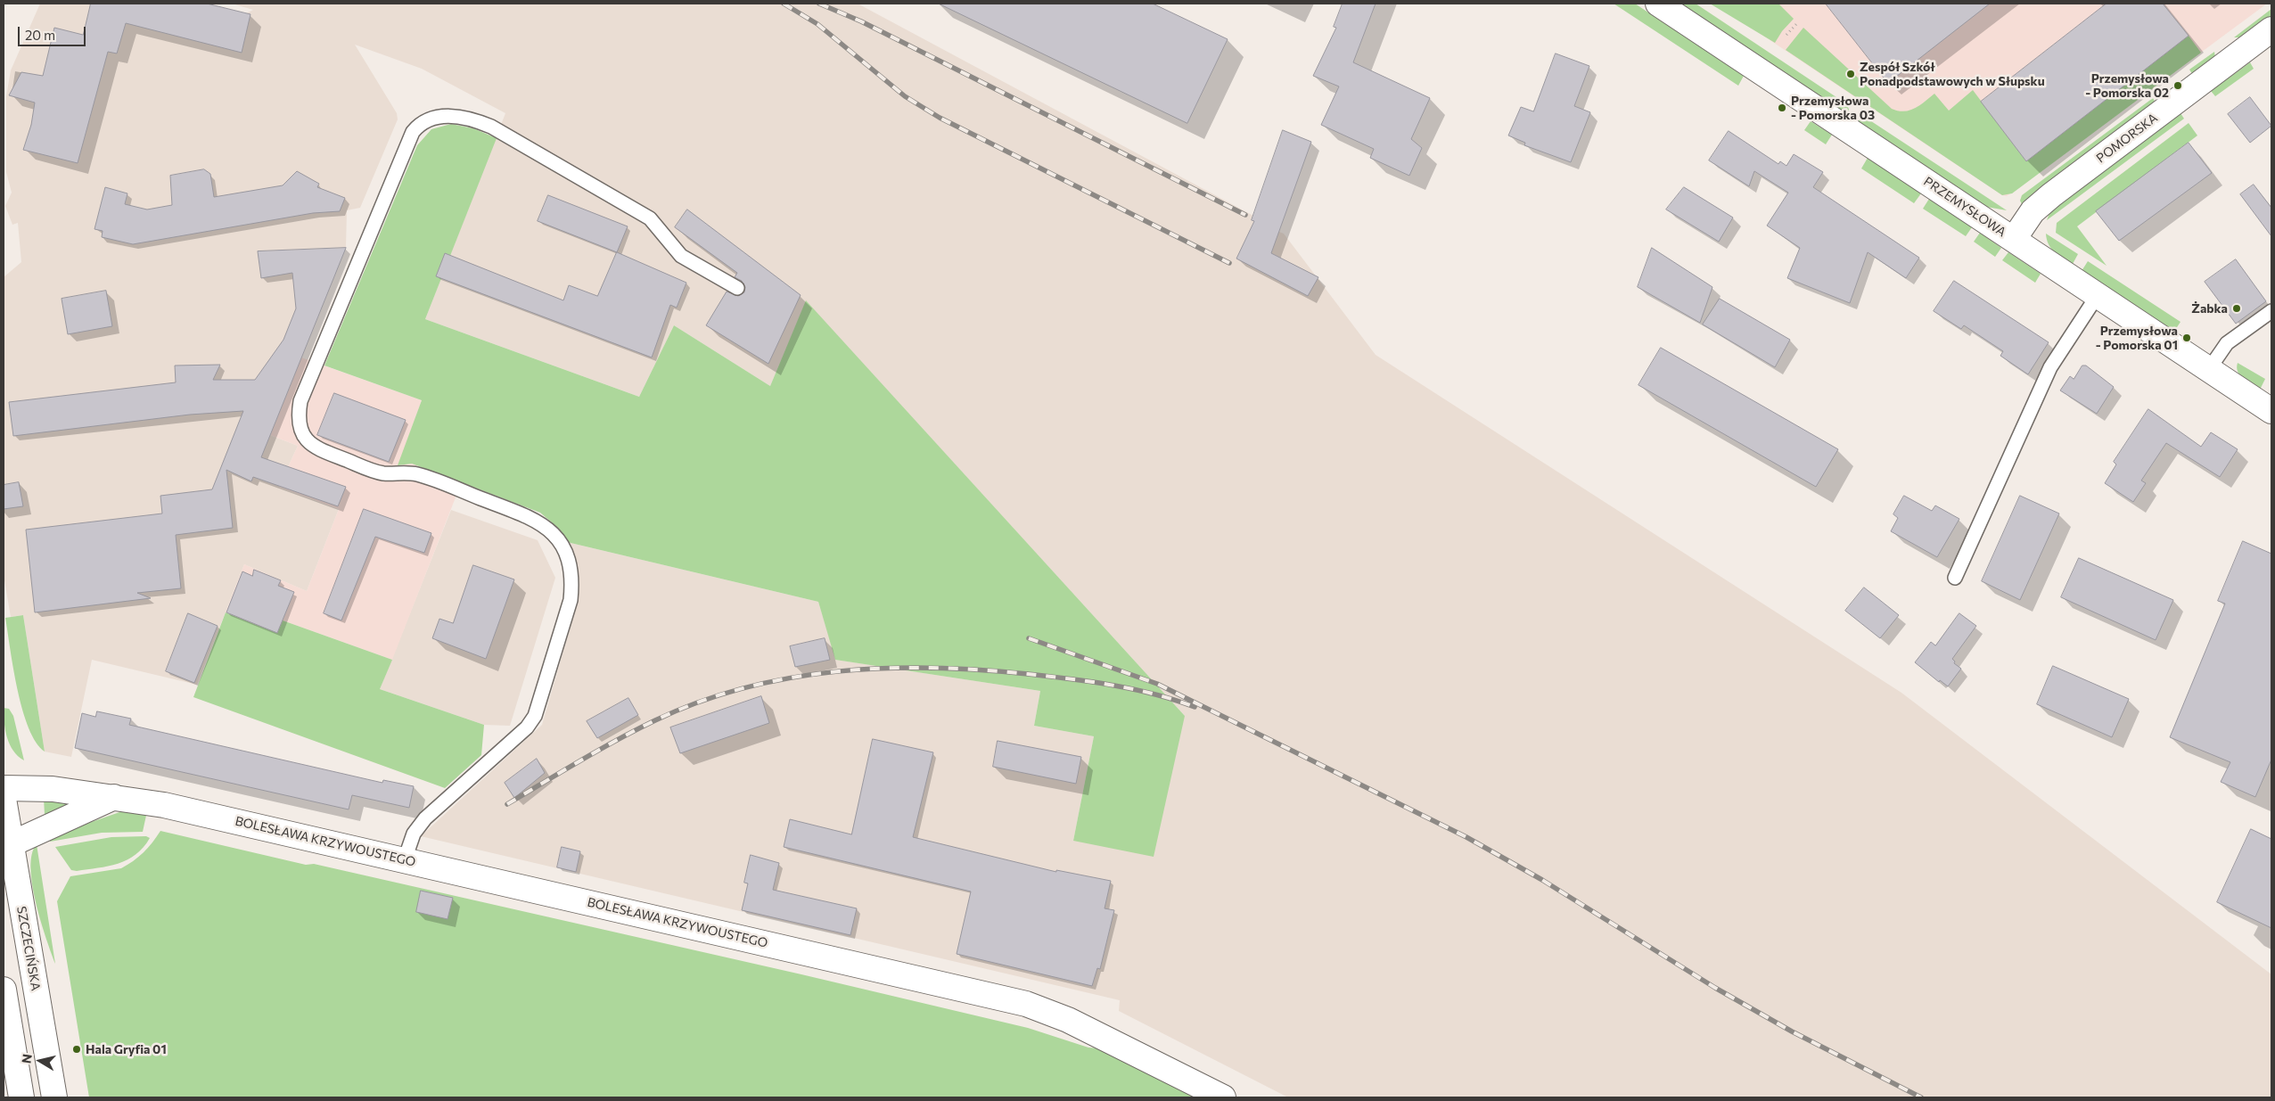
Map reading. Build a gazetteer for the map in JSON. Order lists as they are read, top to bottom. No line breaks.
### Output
{"streets":{"street":["POMORSKA","PRZEMYSŁOWA","BOLESŁAWA KRZYWOUSTEGO","SZCZECIŃSKA"]},"crossings":[["POMORSKA","PRZEMYSŁOWA"]],"places":["Zespół Szkół Ponadpodstawowych w Słupsku","Przemysłowa - Pomorska 02","Przemysłowa - Pomorska 03","Żabka","Przemysłowa - Pomorska 01","Hala Gryfia 01"],"scale_bar":"20 m","north":"left"}
